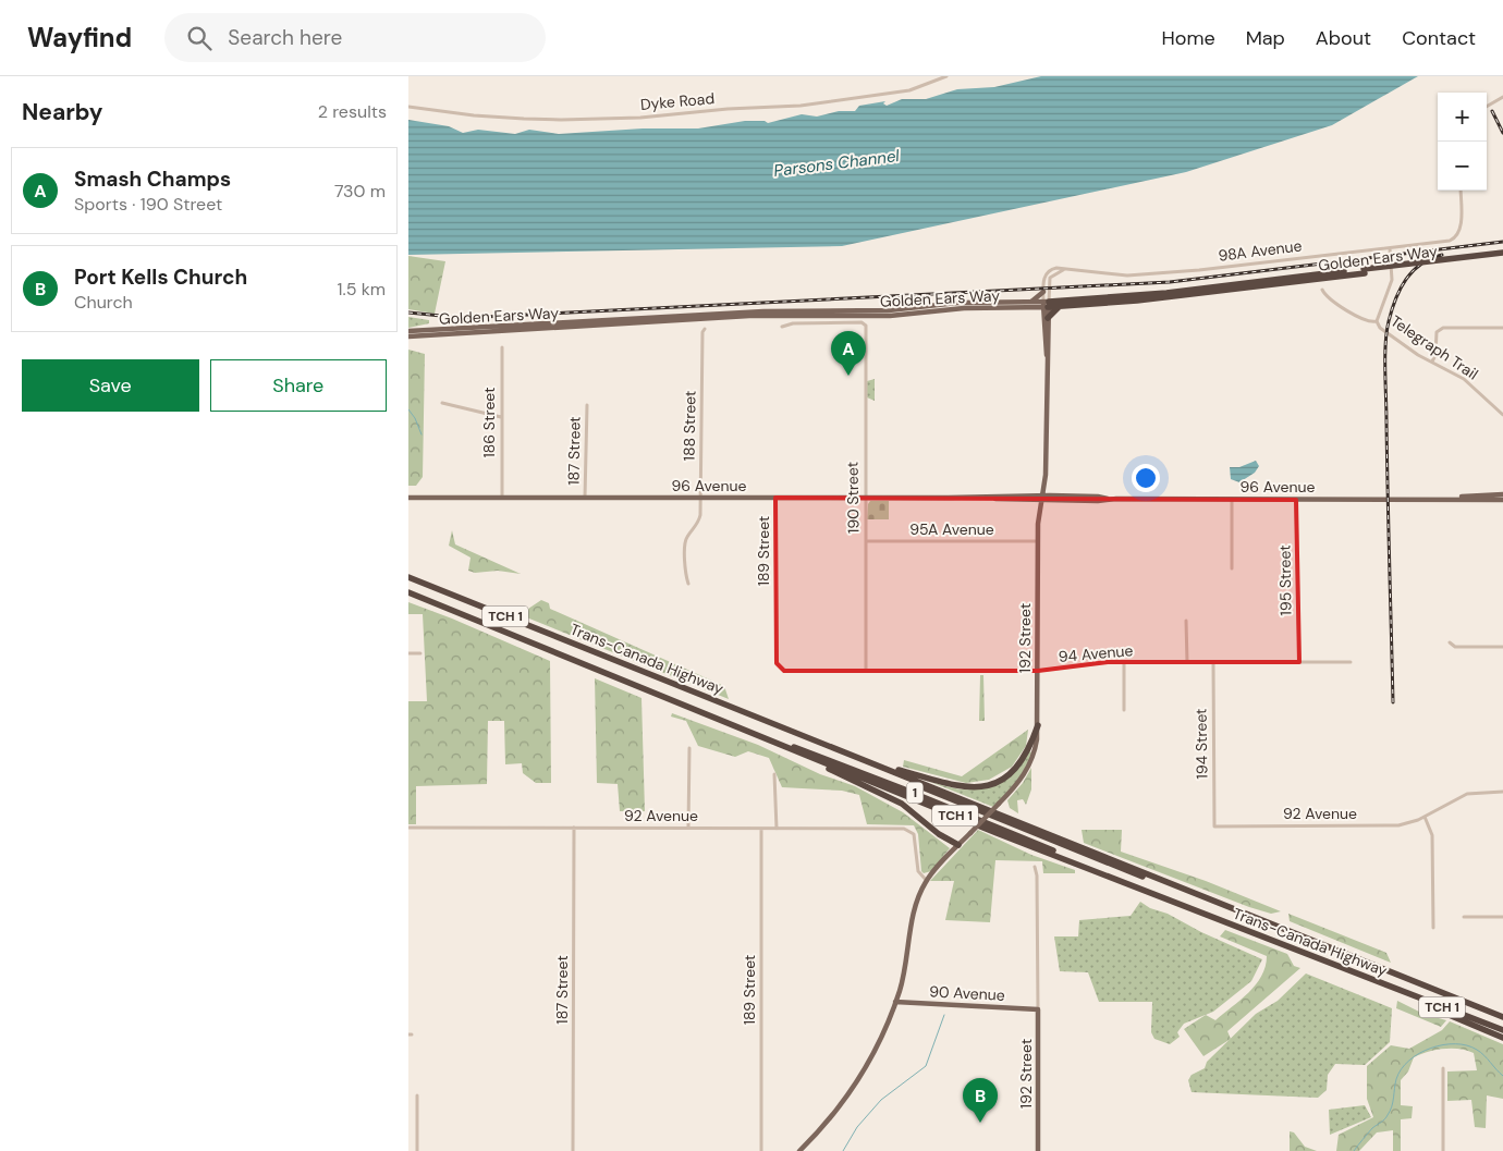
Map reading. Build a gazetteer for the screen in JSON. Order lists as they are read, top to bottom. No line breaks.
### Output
{"streets":{"highway":["Golden Ears Way","TCH 1","Trans-Canada Highway","1"],"main road":["96 Avenue","192 Street","90 Avenue"],"street":["Dyke Road","98A Avenue","Telegraph Trail","186 Street","188 Street","187 Street","190 Street","95A Avenue","189 Street","195 Street","94 Avenue","194 Street","92 Avenue"]},"crossings":[["98A Avenue","Telegraph Trail"],["98A Avenue","192 Street"],["Golden Ears Way","192 Street"],["186 Street","96 Avenue"],["188 Street","96 Avenue"],["187 Street","96 Avenue"],["187 Street","92 Avenue"],["96 Avenue","190 Street"],["96 Avenue","189 Street"],["96 Avenue","195 Street"],["96 Avenue","192 Street"],["190 Street","95A Avenue"],["190 Street","94 Avenue"],["95A Avenue","192 Street"],["189 Street","94 Avenue"],["189 Street","92 Avenue"],["195 Street","94 Avenue"],["192 Street","94 Avenue"],["192 Street","92 Avenue"],["192 Street","90 Avenue"],["94 Avenue","194 Street"],["194 Street","92 Avenue"]],"water":["Parsons Channel"],"page":{"header":"Wayfind","search":"Search here","nav":["Home","Map","About","Contact"],"heading":["Nearby","2 results"],"map_buttons":["+","−"],"list":[{"mark":"A","name":"Smash Champs","note":"Sports · 190 Street","value":"730 m"},{"mark":"B","name":"Port Kells Church","note":"Church","value":"1.5 km"}],"pins":["A","B"],"buttons":["Save","Share"]}}
